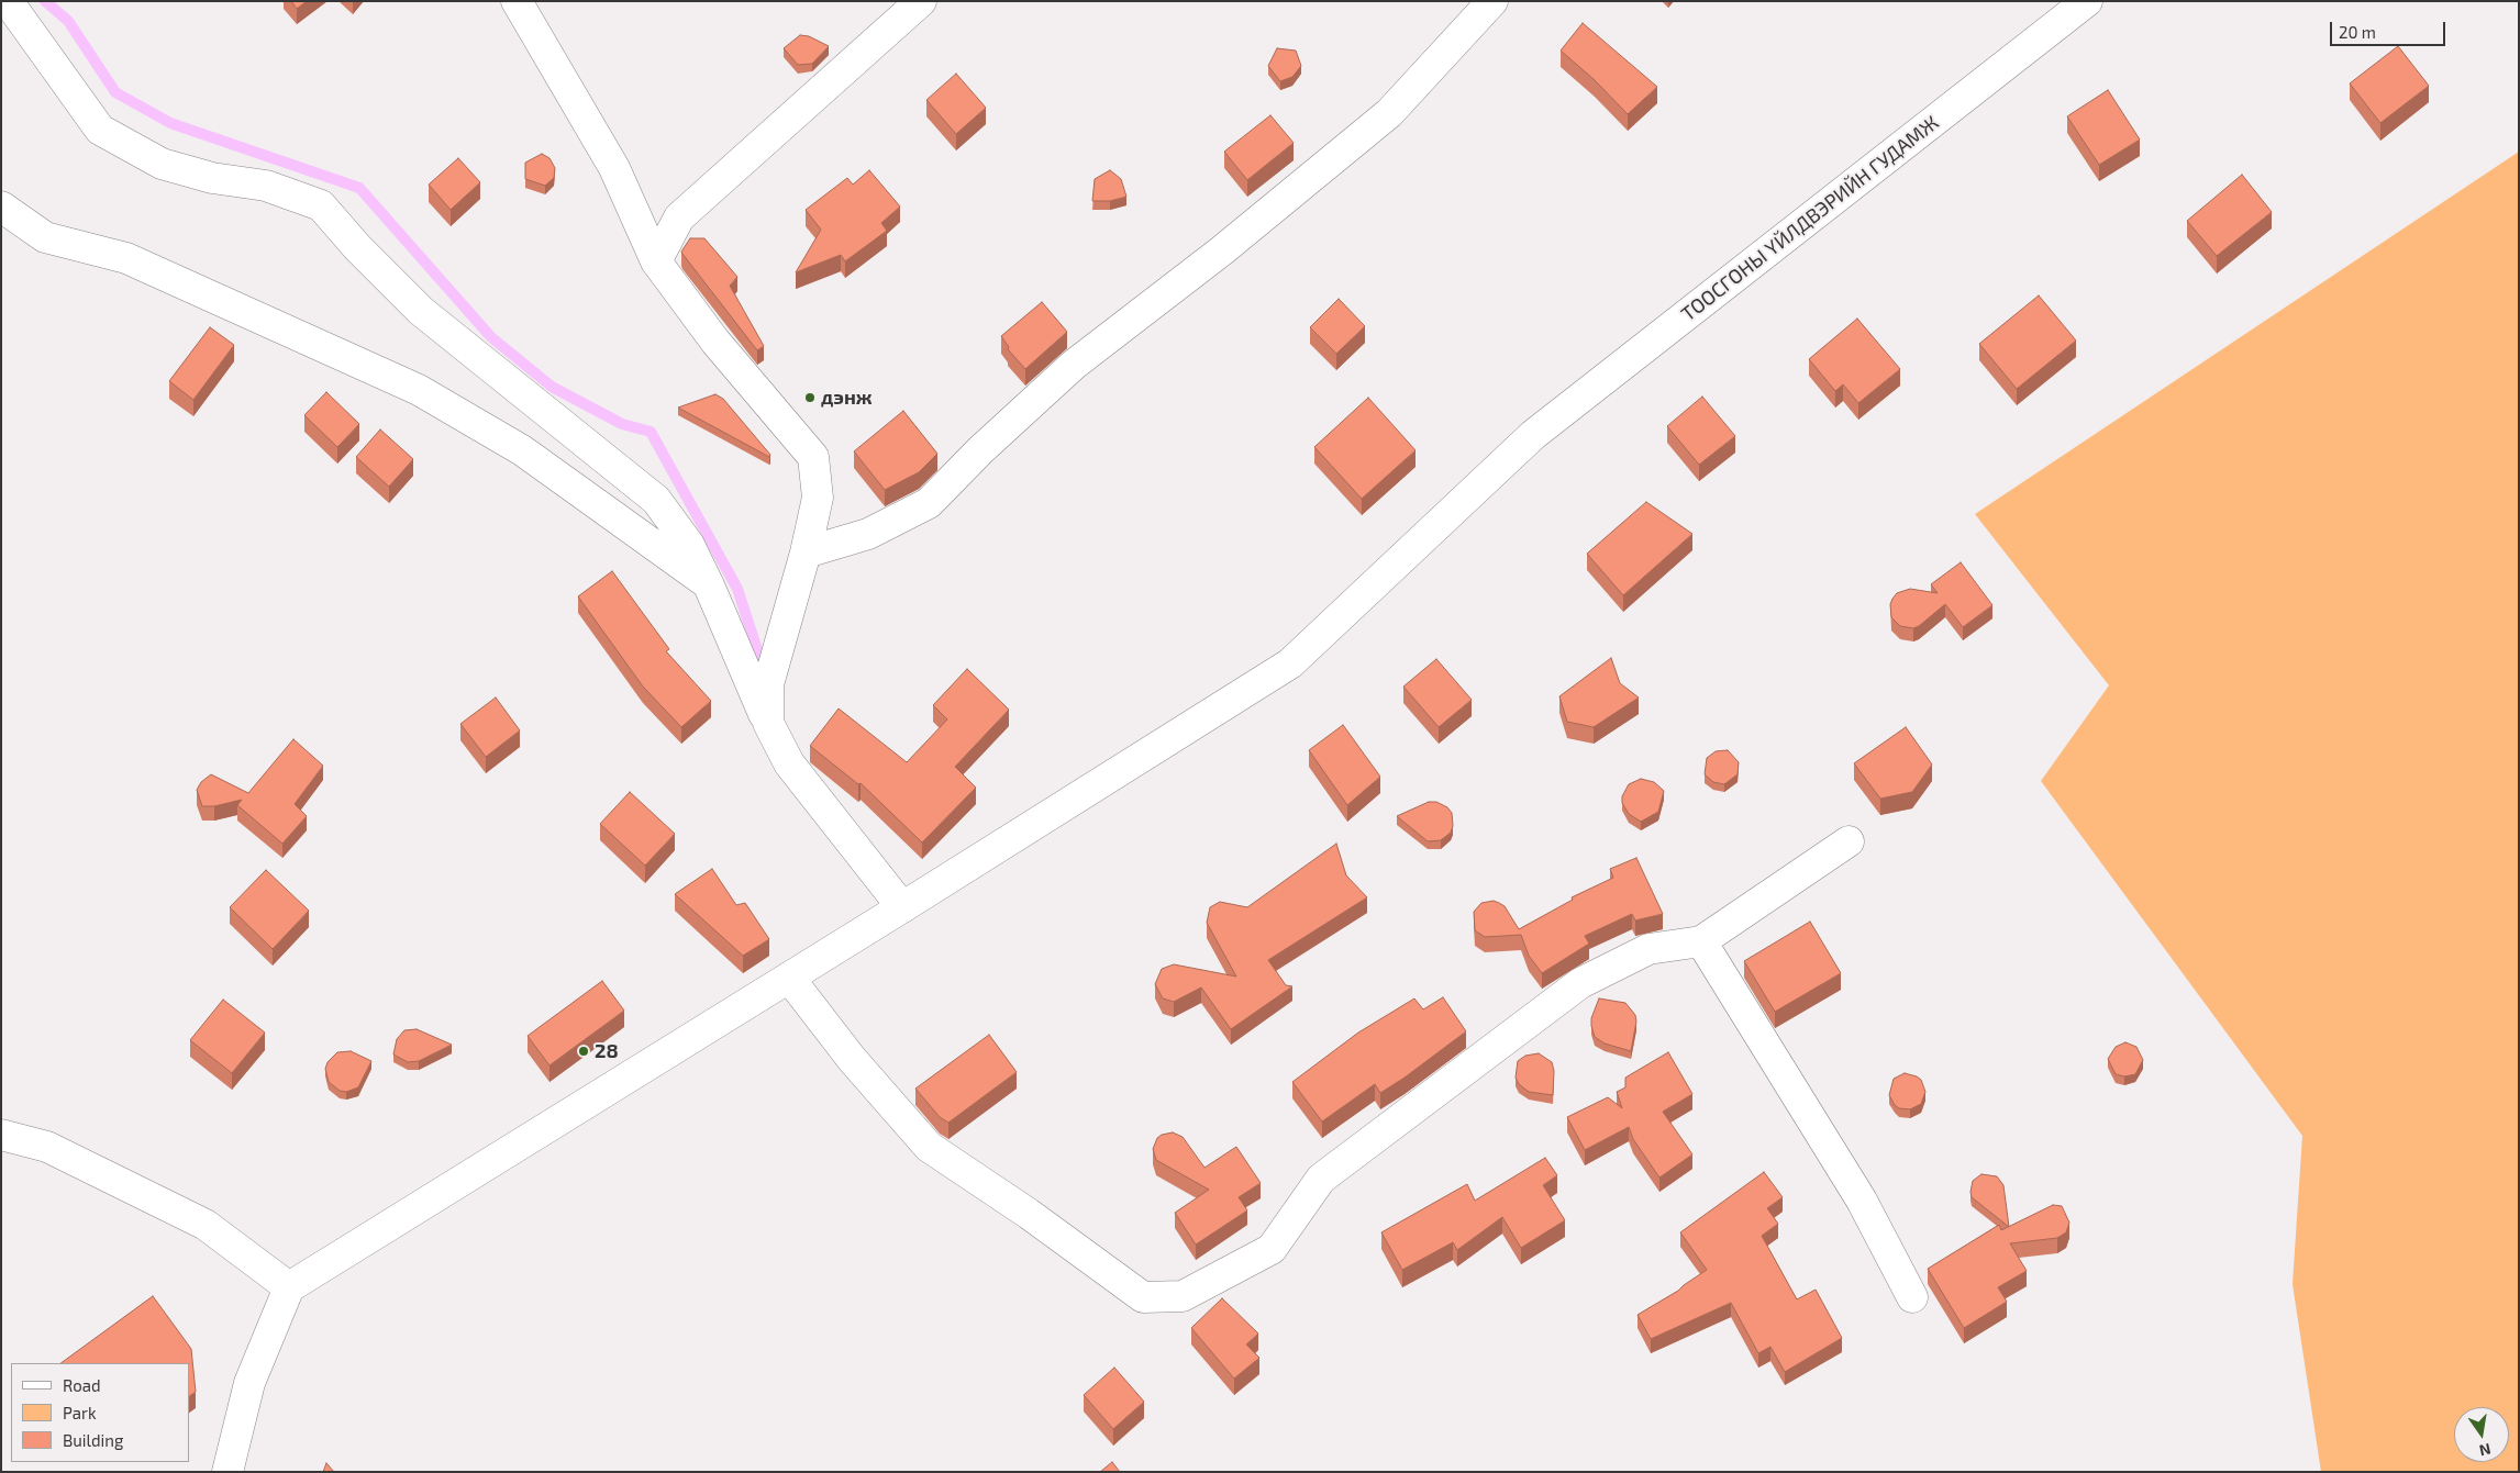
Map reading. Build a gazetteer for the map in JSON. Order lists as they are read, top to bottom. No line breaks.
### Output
{"streets":{"street":["ТООСГОНЫ ҮЙЛДВЭРИЙН ГУДАМЖ"]},"places":["дэнж","28"],"legend":["Road","Park","Building"],"scale_bar":"20 m","north":"bottom"}
